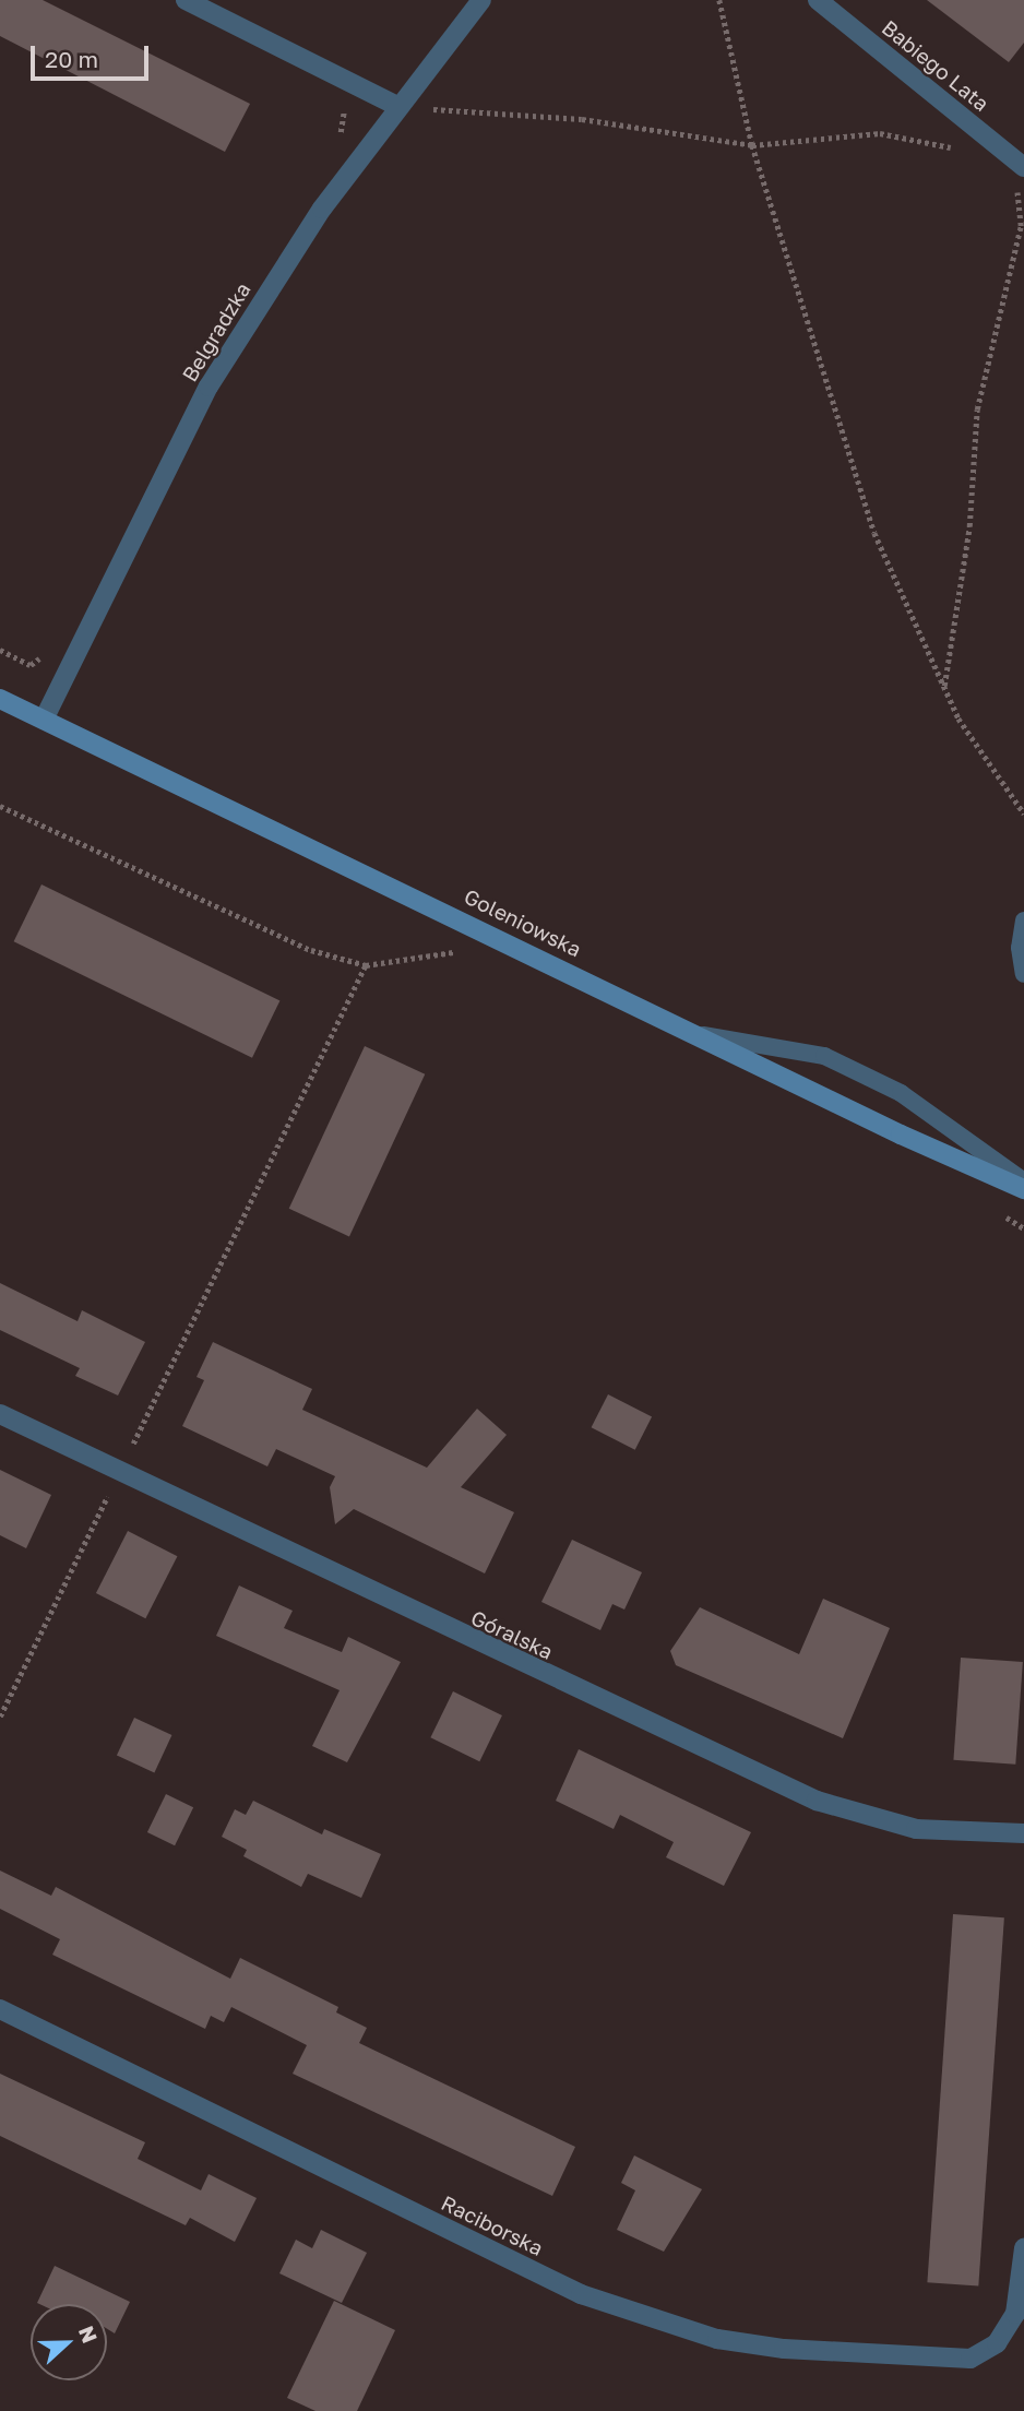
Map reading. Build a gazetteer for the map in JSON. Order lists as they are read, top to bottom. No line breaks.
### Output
{"streets":{"street":["Babiego Lata","Belgradzka","Goleniowska","Góralska","Raciborska"]},"crossings":[["Belgradzka","Goleniowska"]],"scale_bar":"20 m","north":"right"}
